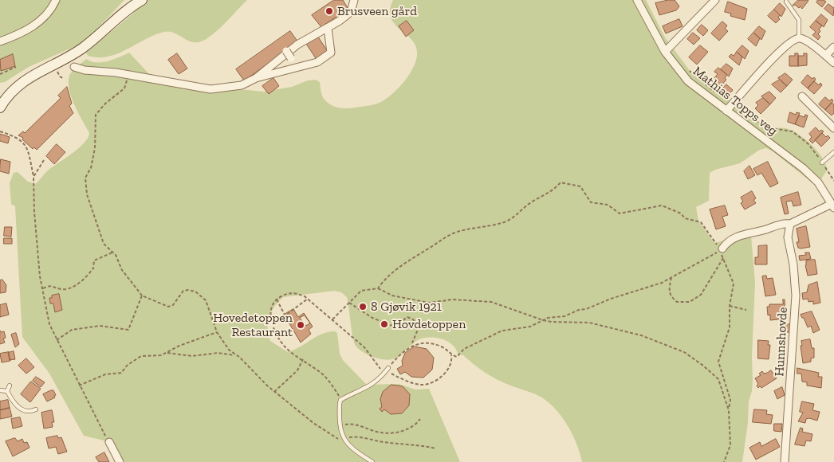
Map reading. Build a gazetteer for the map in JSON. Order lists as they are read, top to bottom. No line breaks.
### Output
{"streets":{"street":["Mathias Topps veg","Hunnshovde"]},"places":["Brusveen gård","8 Gjøvik 1921","Hovdetoppen","Hovedetoppen Restaurant"]}
